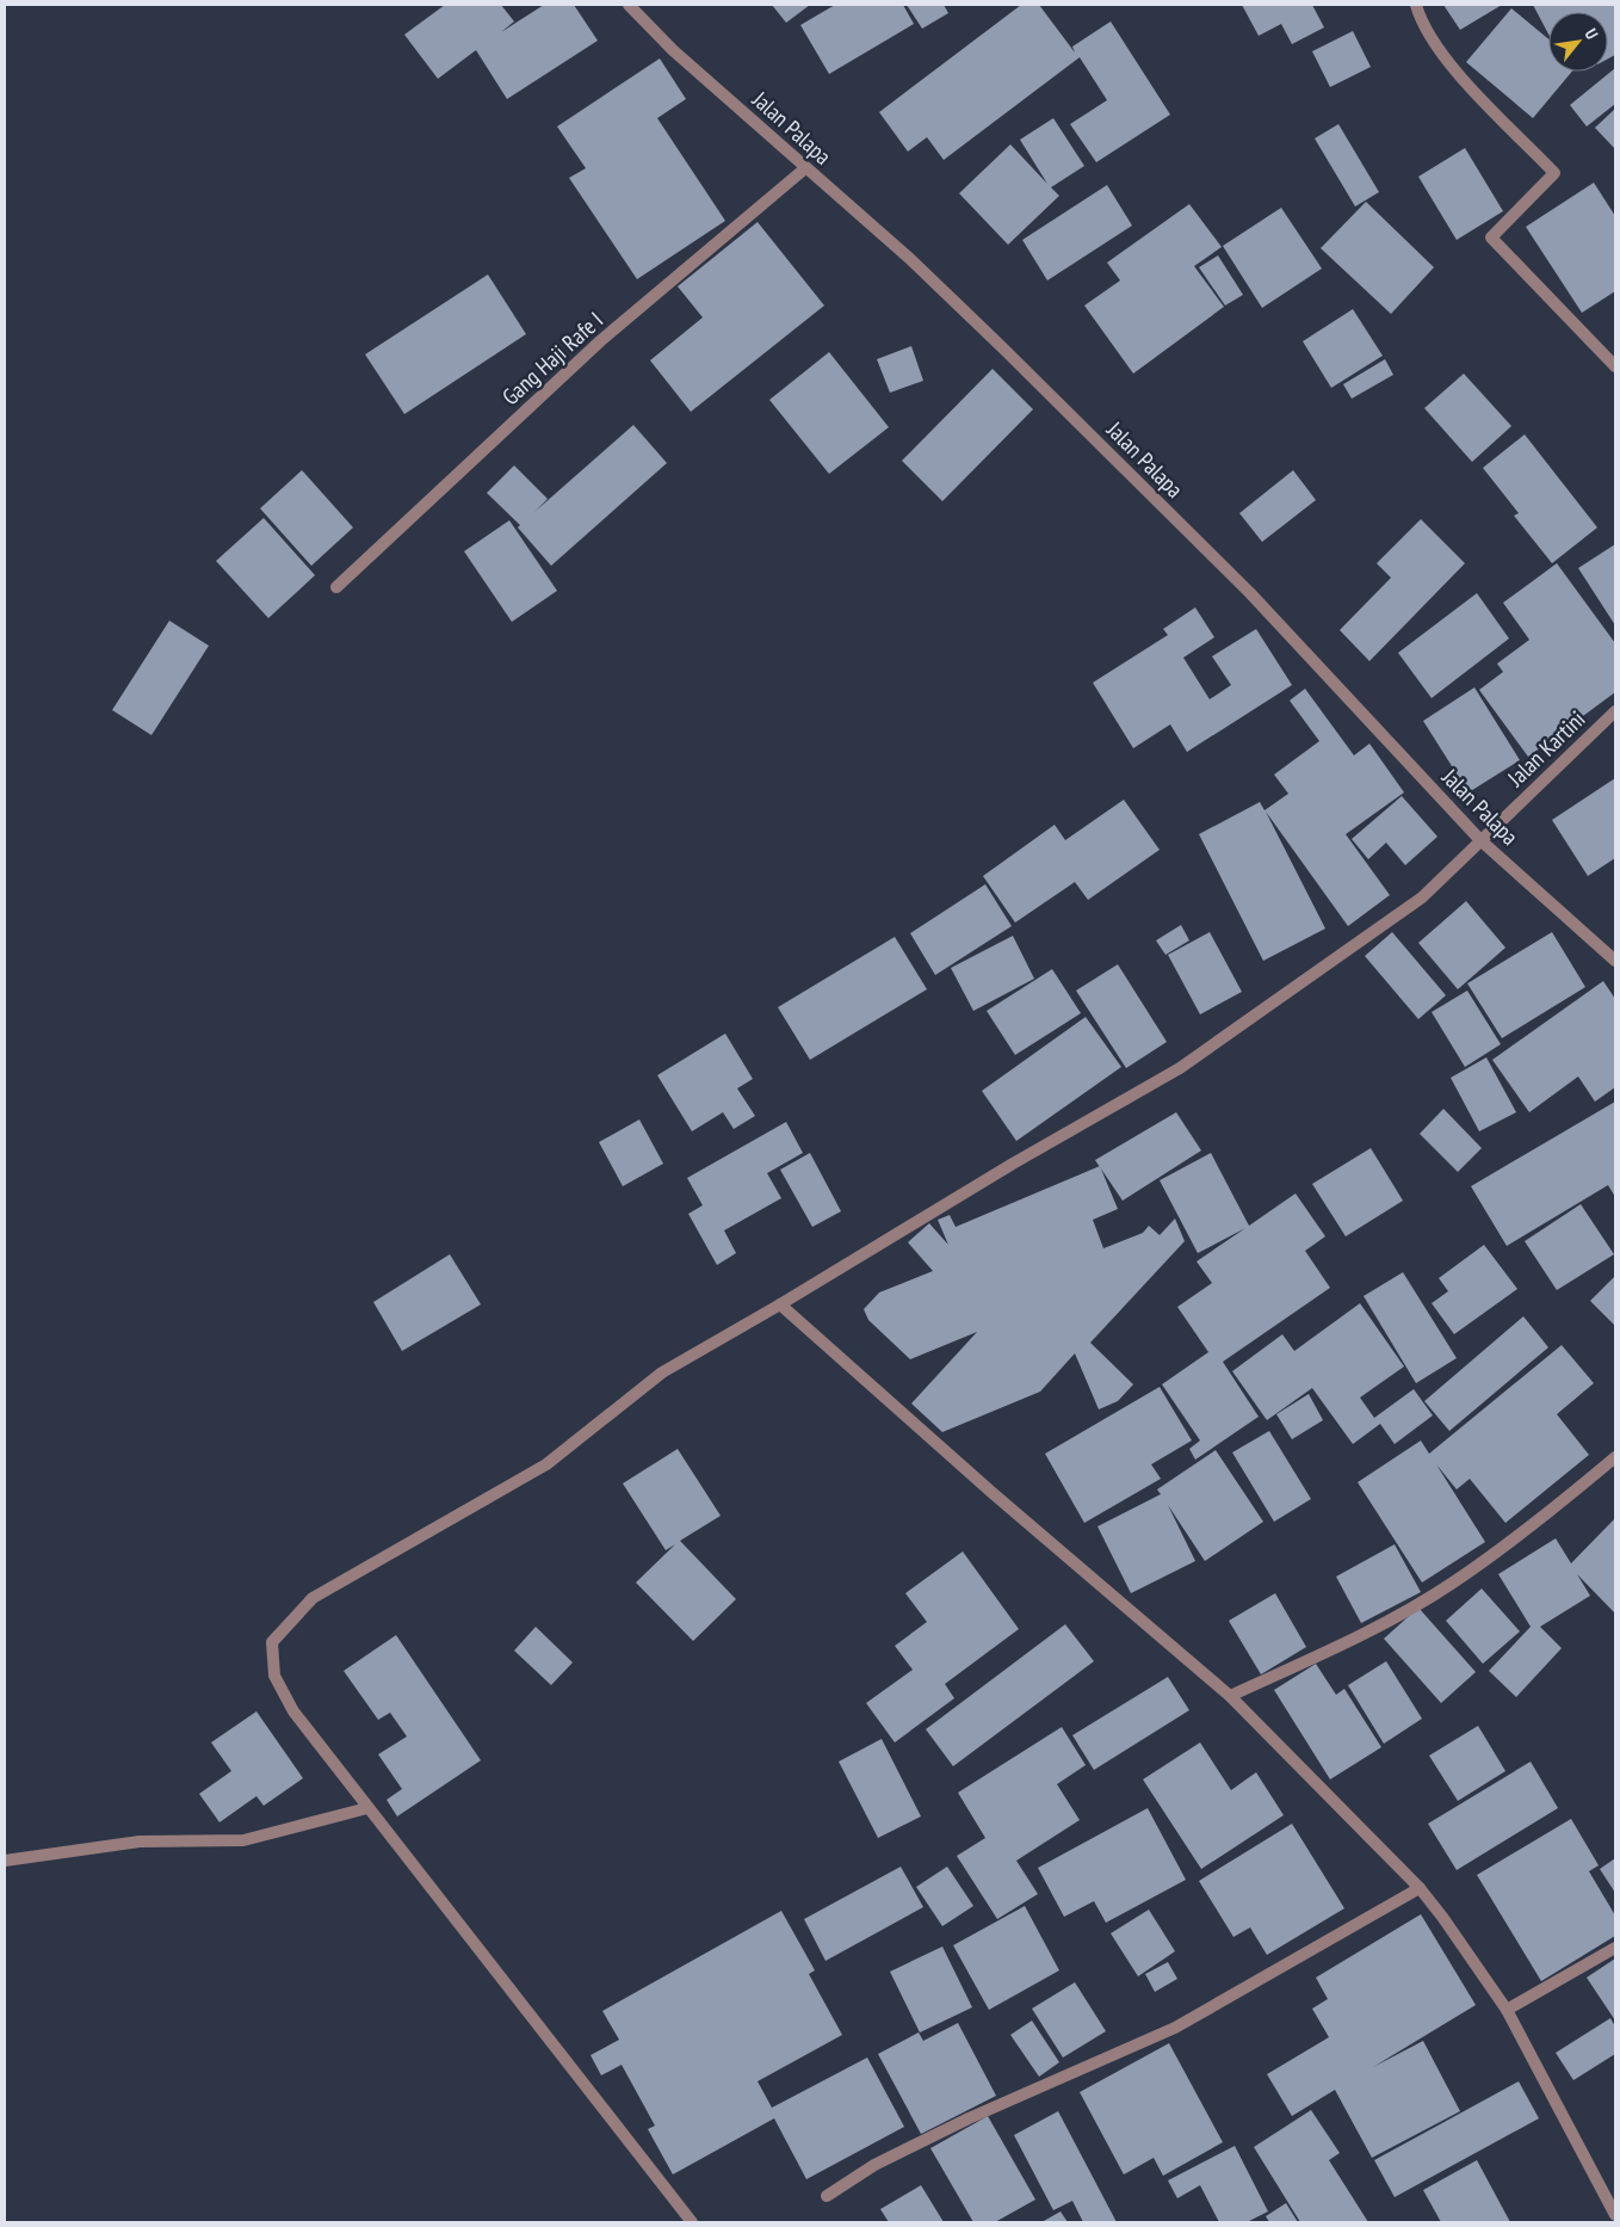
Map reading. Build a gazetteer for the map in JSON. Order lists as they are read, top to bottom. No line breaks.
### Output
{"streets":{"street":["Jalan Palapa","Gang Haji Rafe I","Jalan Kartini"]},"crossings":[["Jalan Palapa","Gang Haji Rafe I"],["Jalan Palapa","Jalan Kartini"]],"north":"top right"}
